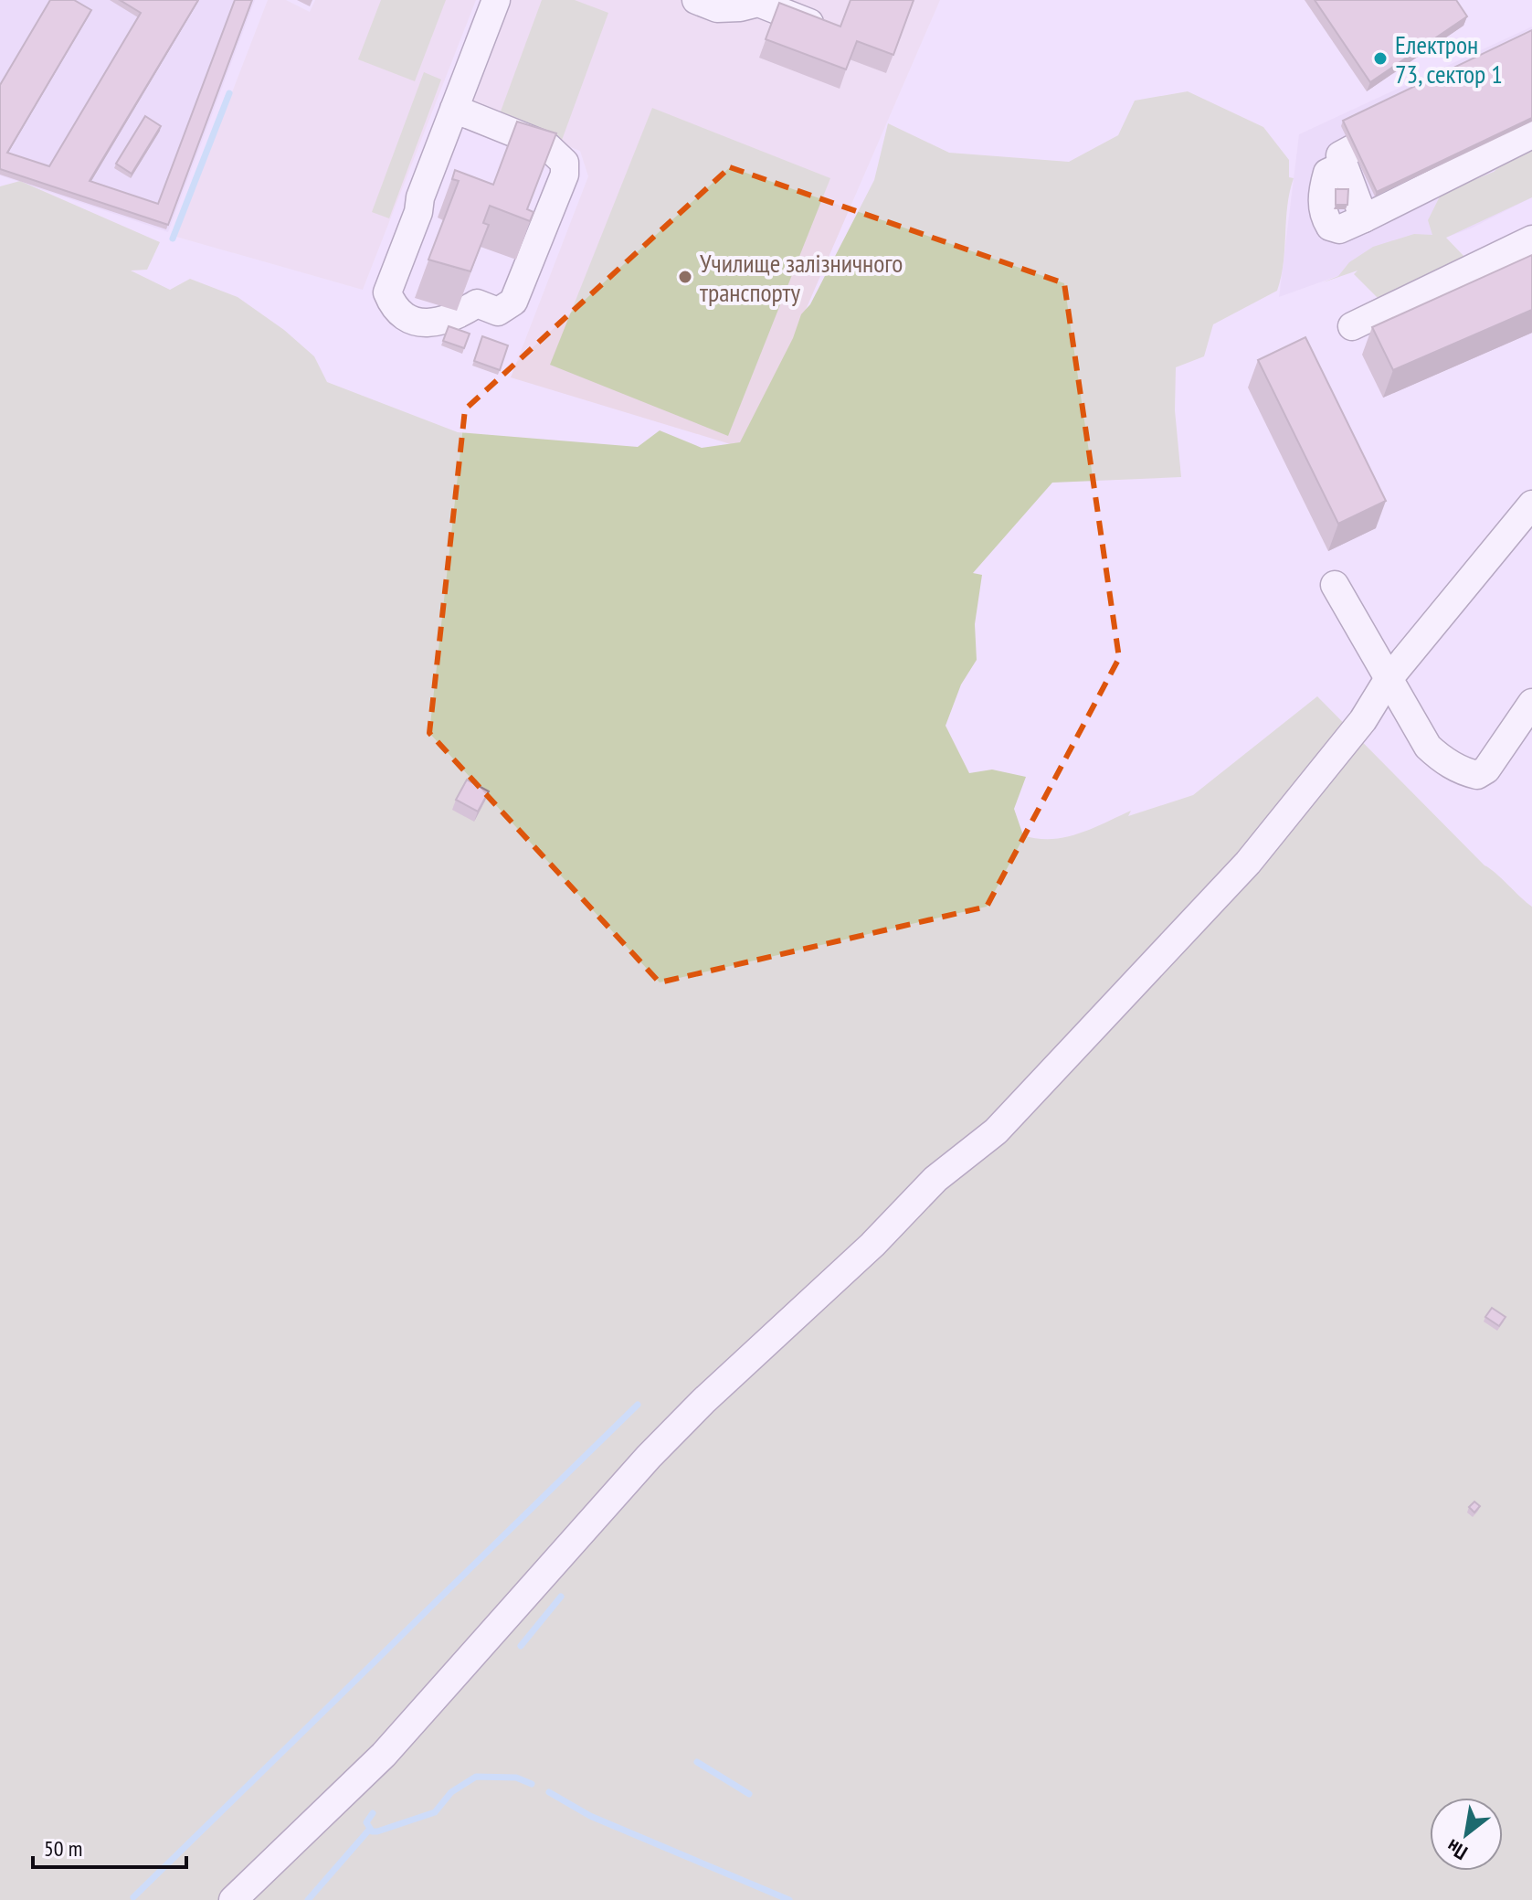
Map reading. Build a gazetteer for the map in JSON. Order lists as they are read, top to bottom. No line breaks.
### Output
{"places":["Електрон 73, сектор 1","Училище залізничного транспорту"],"scale_bar":"50 m","north":"bottom left"}
